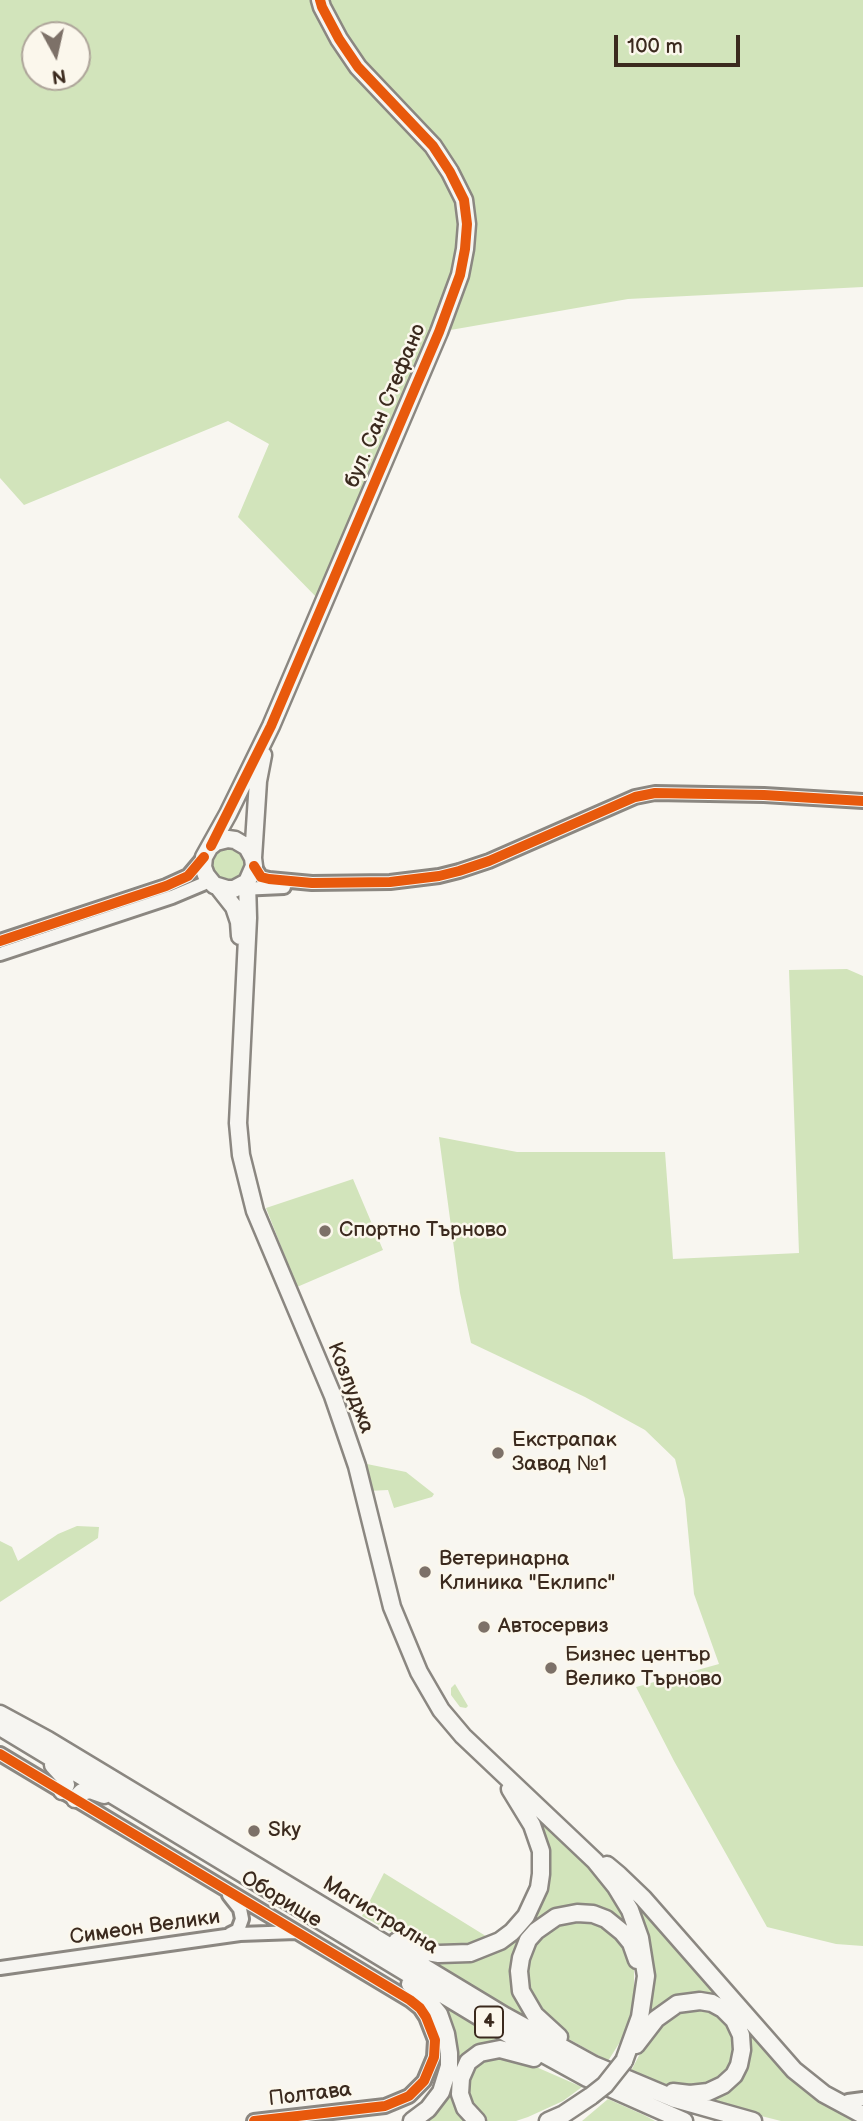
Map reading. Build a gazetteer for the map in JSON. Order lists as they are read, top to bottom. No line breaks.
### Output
{"streets":{"main road":["бул. Сан Стефано","Козлуджа","Магистрална","4"],"street":["Оборище","Симеон Велики","Полтава"]},"crossings":[["бул. Сан Стефано","Козлуджа"],["Оборище","Симеон Велики"],["Оборище","Полтава"],["Магистрална","4"]],"places":["Спортно Търново","Екстрапак Завод №1","Ветеринарна Клиника \"Еклипс\"","Автосервиз","Бизнес център Велико Търново","Sky"],"scale_bar":"100 m","north":"bottom"}
